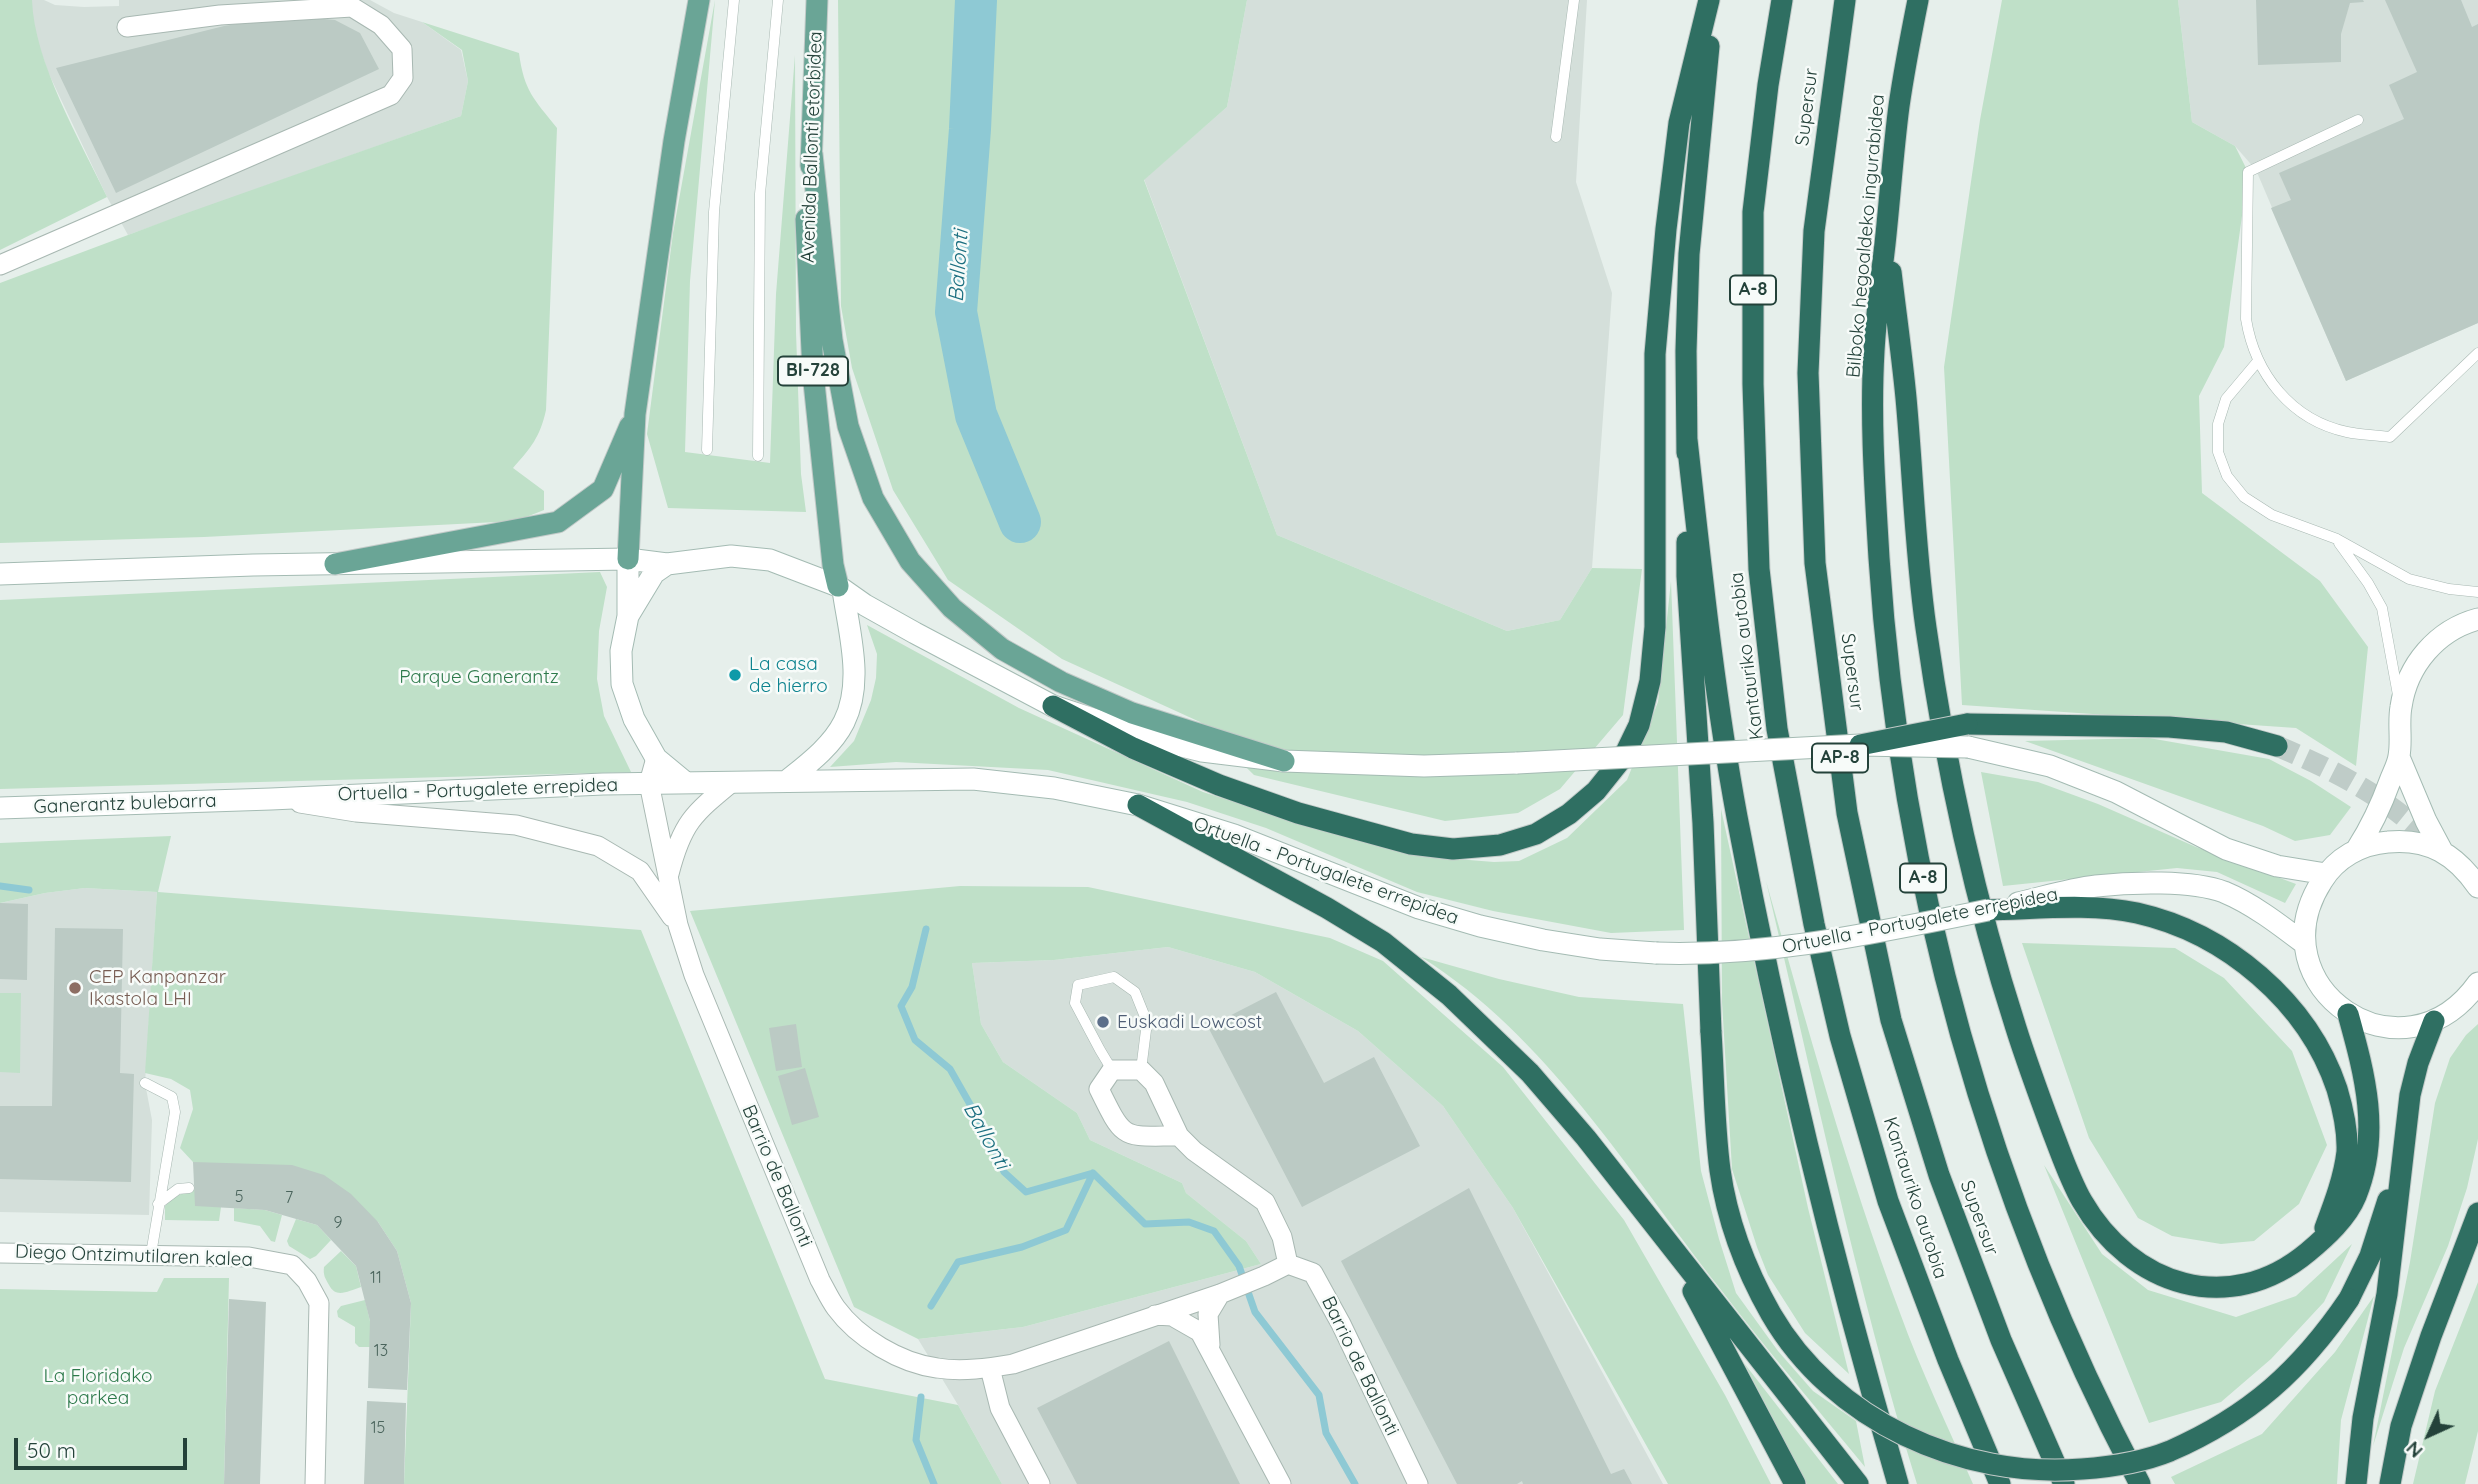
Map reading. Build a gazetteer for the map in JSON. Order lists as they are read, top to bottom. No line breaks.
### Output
{"streets":{"highway":["Supersur","Bilboko hegoaldeko ingurabidea","A-8","Kantauriko autobia","AP-8"],"main road":["Avenida Ballonti etorbidea","BI-728"],"street":["Ortuella - Portugalete errepidea","Ganerantz bulebarra","Barrio de Ballonti","Diego Ontzimutilaren kalea"]},"crossings":[["Avenida Ballonti etorbidea","Ortuella - Portugalete errepidea"],["Ortuella - Portugalete errepidea","Ganerantz bulebarra"],["Ortuella - Portugalete errepidea","Barrio de Ballonti"]],"water":["Ballonti"],"parks":["Parque Ganerantz","La Floridako parkea"],"places":["La casa de hierro","CEP Kanpanzar Ikastola LHI","Euskadi Lowcost"],"house_numbers":["5","7","9","11","13","15"],"scale_bar":"50 m","north":"bottom left"}
